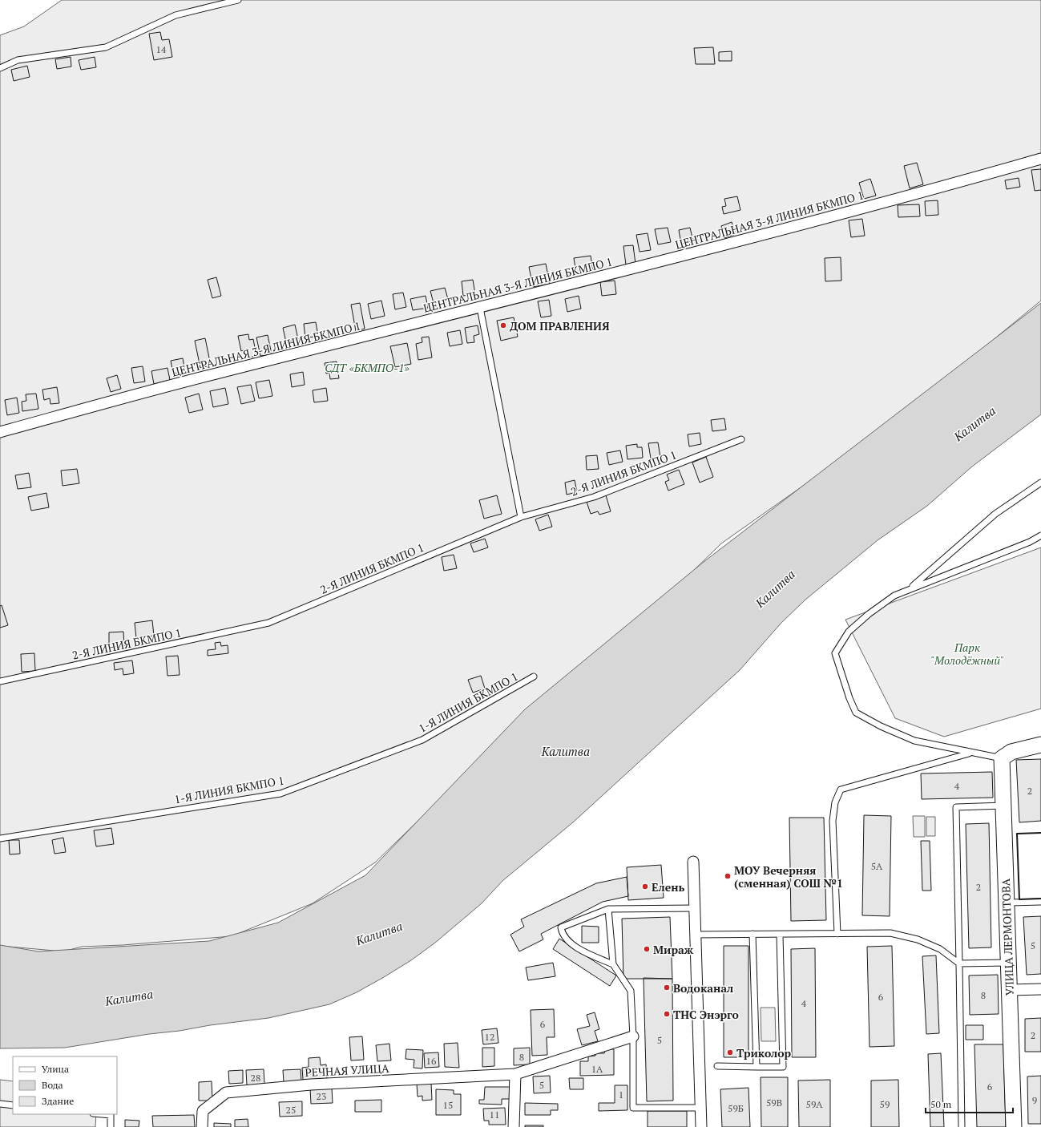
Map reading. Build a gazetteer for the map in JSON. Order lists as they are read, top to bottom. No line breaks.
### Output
{"streets":{"street":["ЦЕНТРАЛЬНАЯ 3-Я ЛИНИЯ БКМПО 1","УЛИЦА ЛЕРМОНТОВА","РЕЧНАЯ УЛИЦА"],"lane":["2-Я ЛИНИЯ БКМПО 1","1-Я ЛИНИЯ БКМПО 1"]},"water":["Калитва"],"parks":["СДТ «БКМПО-1»","Парк \"Молодёжный\""],"places":["ДОМ ПРАВЛЕНИЯ","МОУ Вечерняя (сменная) СОШ №1","Елень","Мираж","Водоканал","ТНС Энэрго","Триколор"],"house_numbers":["14","4","2","5А","2","5","8","6","4","6","2","12","5","8","16","1А","28","5","6","1","23","9","59В","59А","59","15","59Б","25","11"],"legend":["Улица","Вода","Здание"],"scale_bar":"50 m"}
